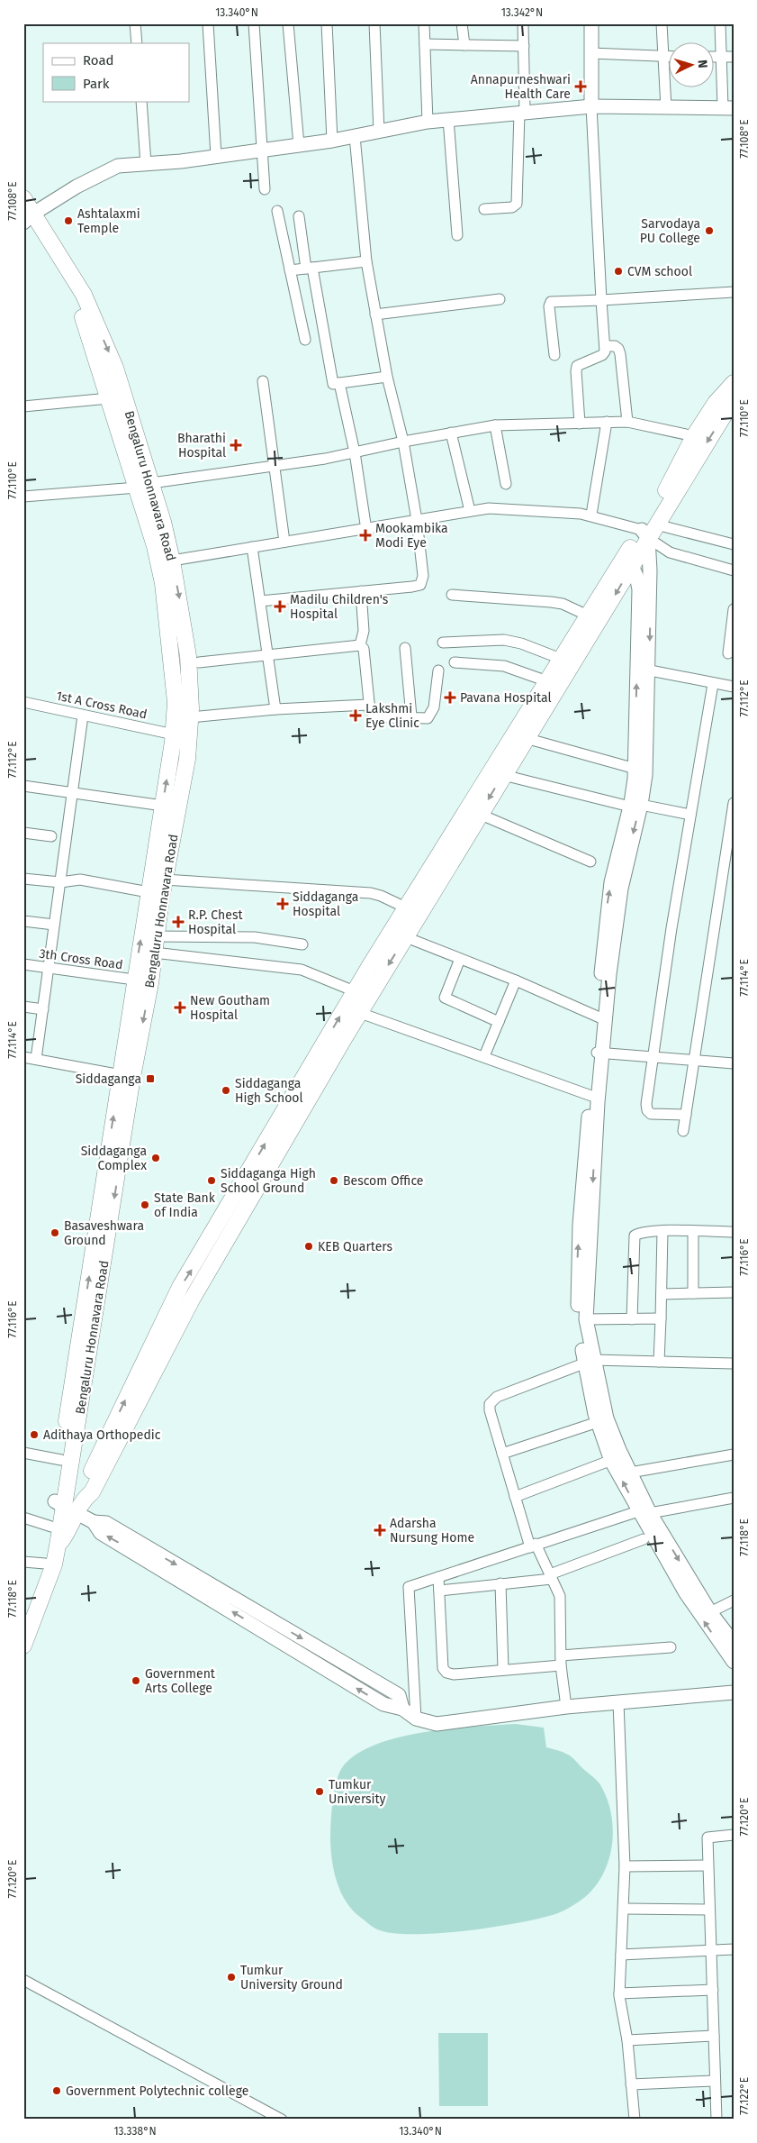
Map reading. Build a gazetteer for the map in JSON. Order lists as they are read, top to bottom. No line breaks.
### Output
{"streets":{"main road":["Bengaluru Honnavara Road"],"street":["1st A Cross Road","3th Cross Road"]},"crossings":[["Bengaluru Honnavara Road","1st A Cross Road"],["Bengaluru Honnavara Road","3th Cross Road"]],"places":{"health":["Annapurneshwari Health Care","Bharathi Hospital","Mookambika Modi Eye","Madilu Children's Hospital","Pavana Hospital","Lakshmi Eye Clinic","Siddaganga Hospital","R.P. Chest Hospital","New Goutham Hospital","Adarsha Nursung Home"],"other":["Ashtalaxmi Temple","Sarvodaya PU College","CVM school","Siddaganga High School","Siddaganga Complex","Siddaganga High School Ground","Bescom Office","State Bank of India","Basaveshwara Ground","KEB Quarters","Adithaya Orthopedic","Government Arts College","Tumkur University","Tumkur University Ground","Government Polytechnic college"],"transit":["Siddaganga"]},"legend":["Road","Park"],"north":"right","coordinates":["13.340°N","13.342°N","77.108°E","77.110°E","77.112°E","77.114°E","77.116°E","77.118°E","77.120°E","77.122°E","13.338°N"]}
